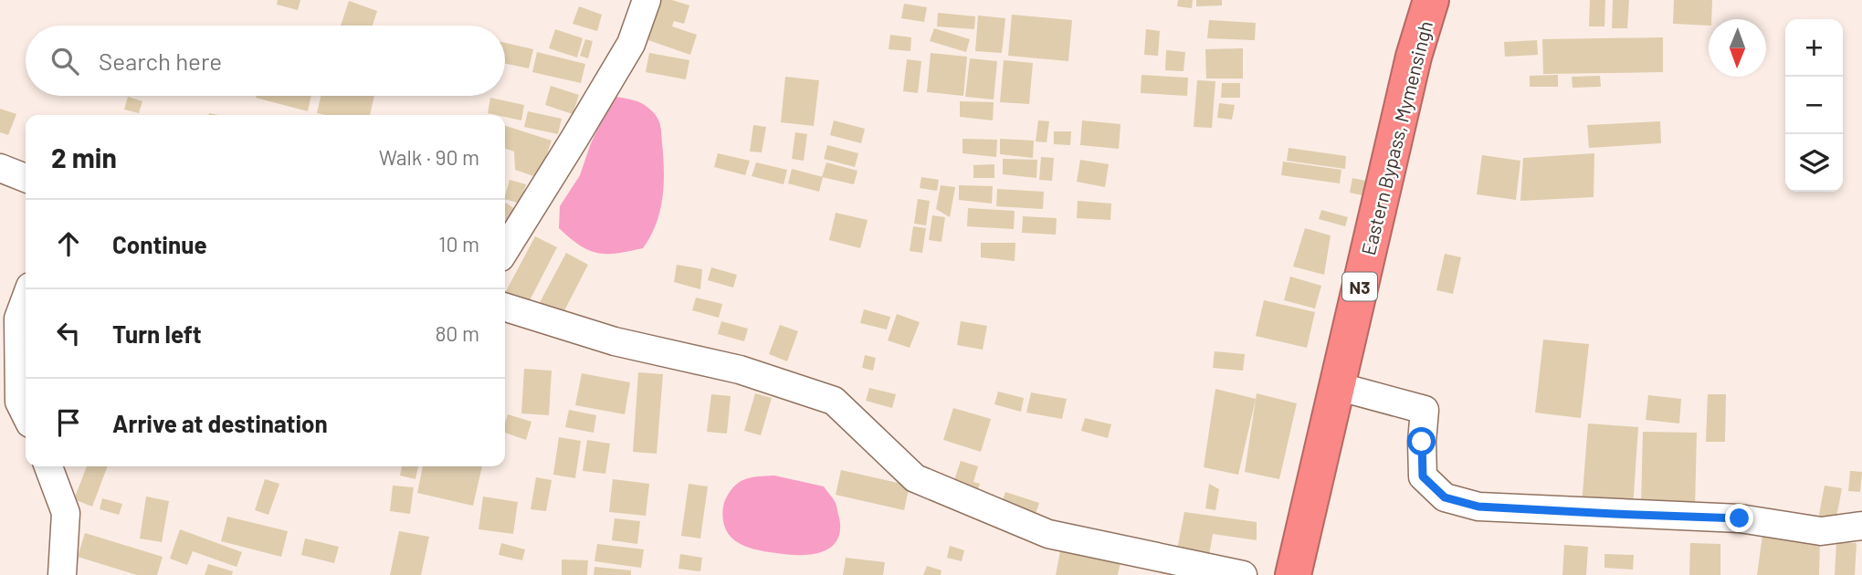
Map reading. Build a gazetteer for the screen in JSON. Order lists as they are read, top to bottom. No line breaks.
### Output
{"streets":{"highway":["Eastern Bypass, Mymensingh","N3"]},"north":"bottom","page":{"map_buttons":["+","−"],"search":"Search here","heading":["2 min","Walk · 90 m"],"list":[["Continue","10 m"],["Turn left","80 m"],"Arrive at destination"]}}
